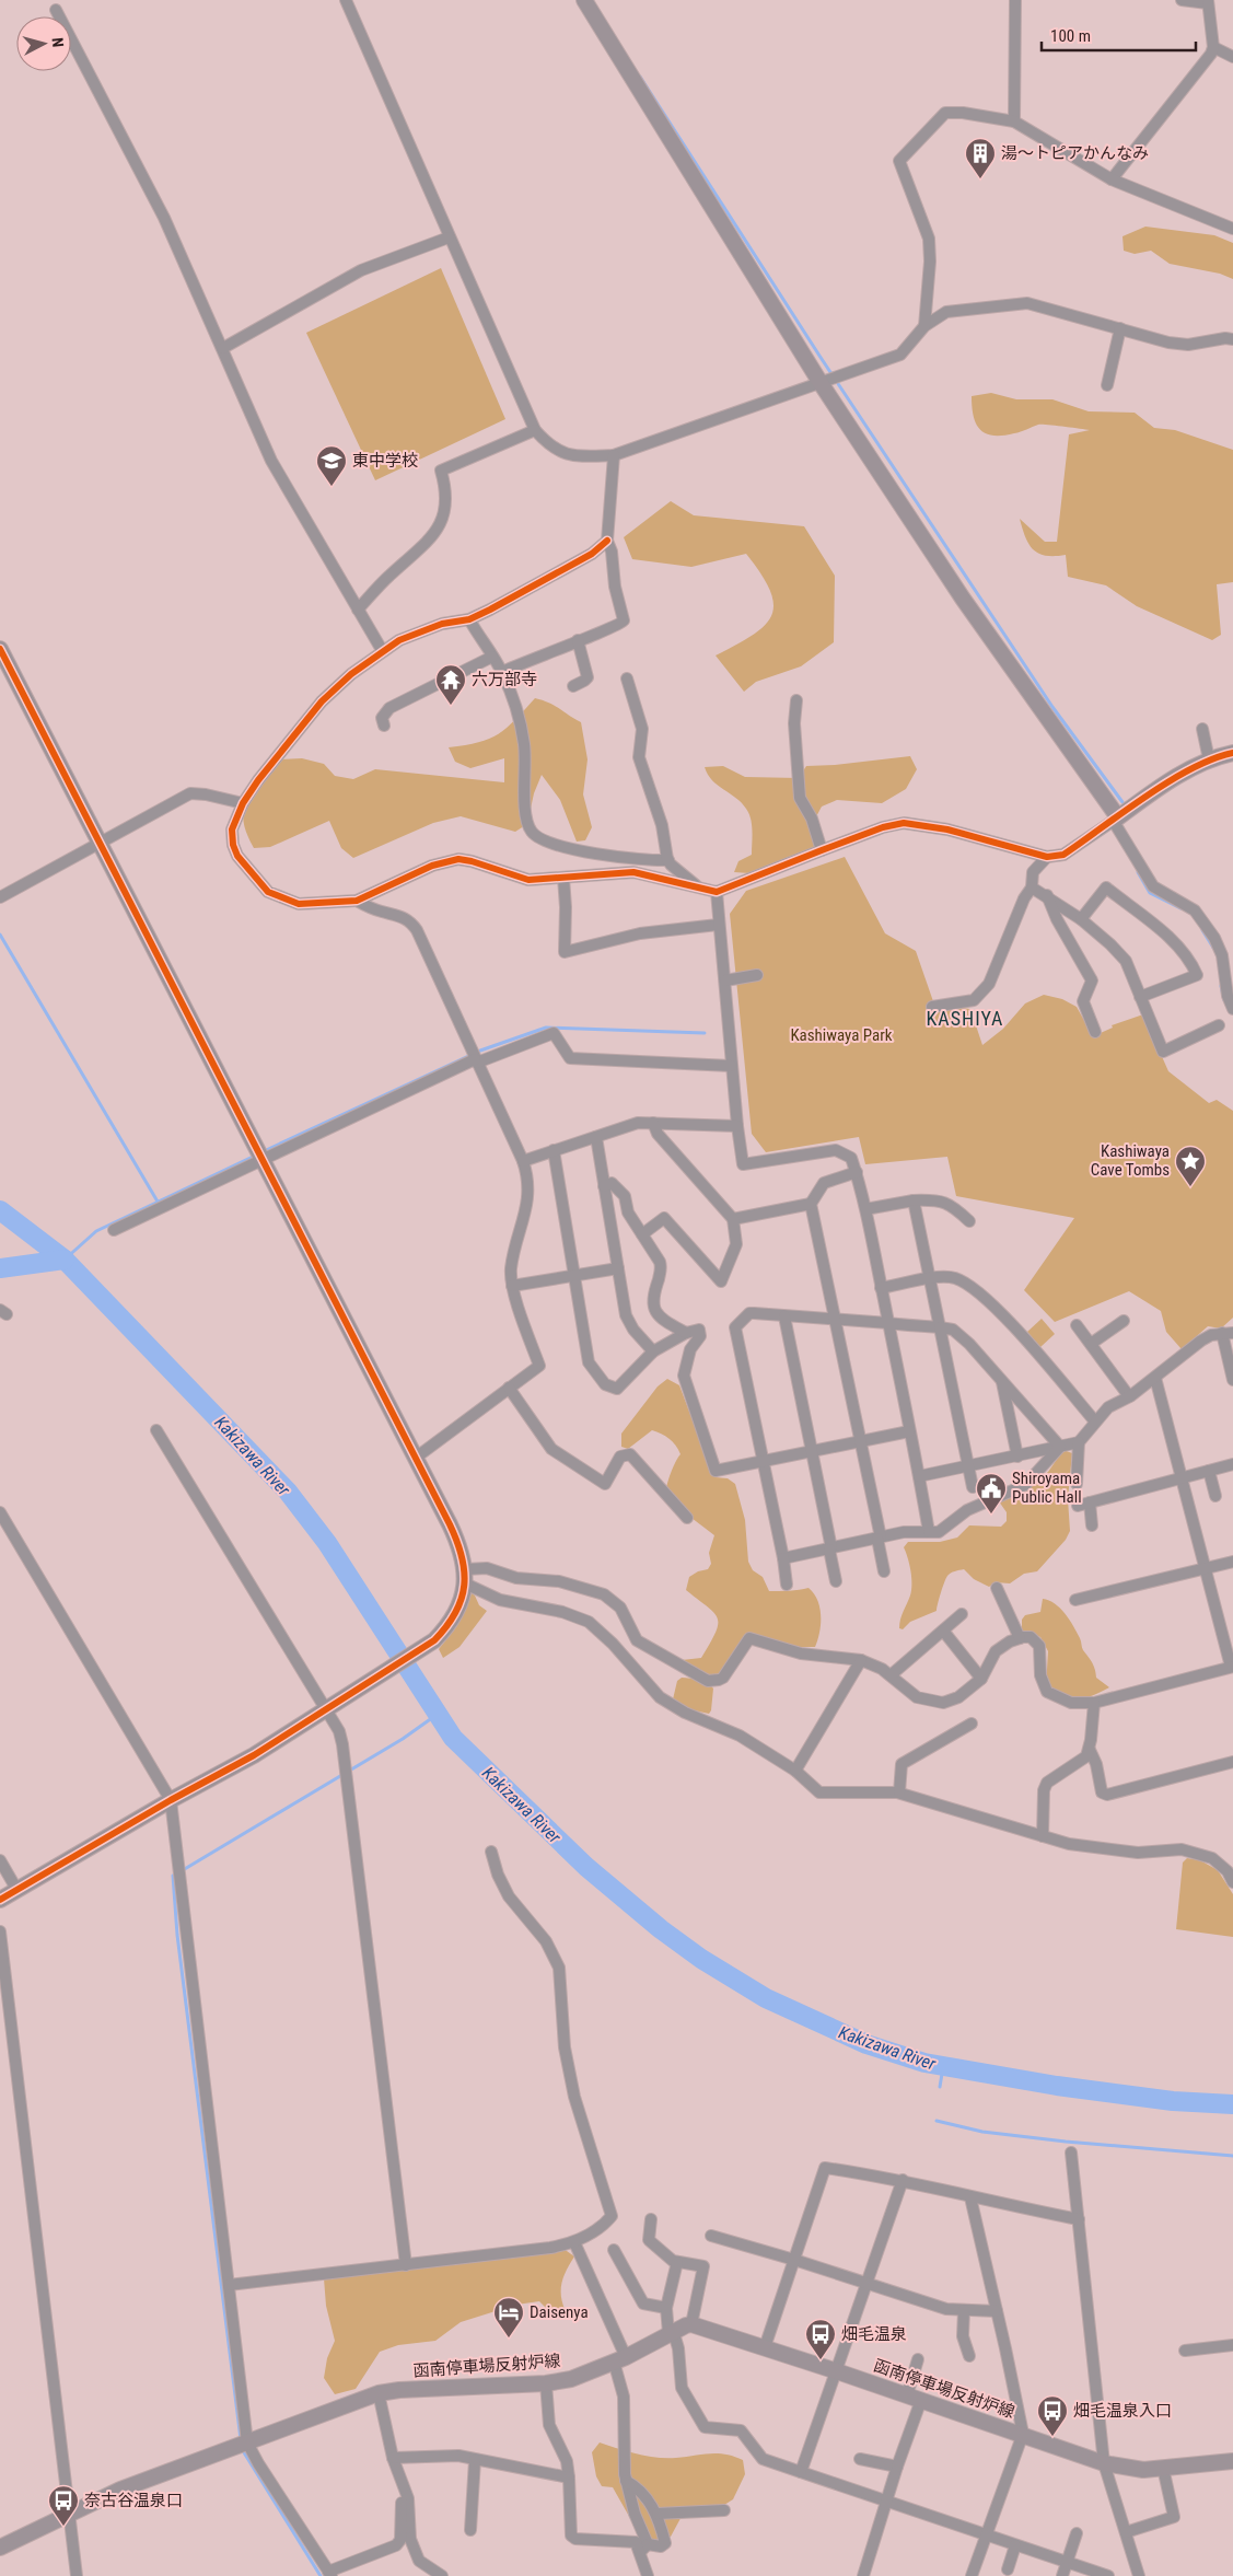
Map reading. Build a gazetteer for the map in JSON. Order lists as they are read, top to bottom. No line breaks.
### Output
{"streets":{"street":["函南停車場反射炉線"]},"districts":["KASHIYA"],"water":["Kakizawa River"],"parks":["Kashiwaya Park"],"places":{"building":["湯～トピアかんなみ"],"school or university":["東中学校"],"temple":["六万部寺"],"place":["Kashiwaya Cave Tombs"],"public building":["Shiroyama Public Hall"],"hotel":["Daisenya"],"bus stop":["畑毛温泉","畑毛温泉入口","奈古谷温泉口"]},"scale_bar":"100 m","north":"right"}
